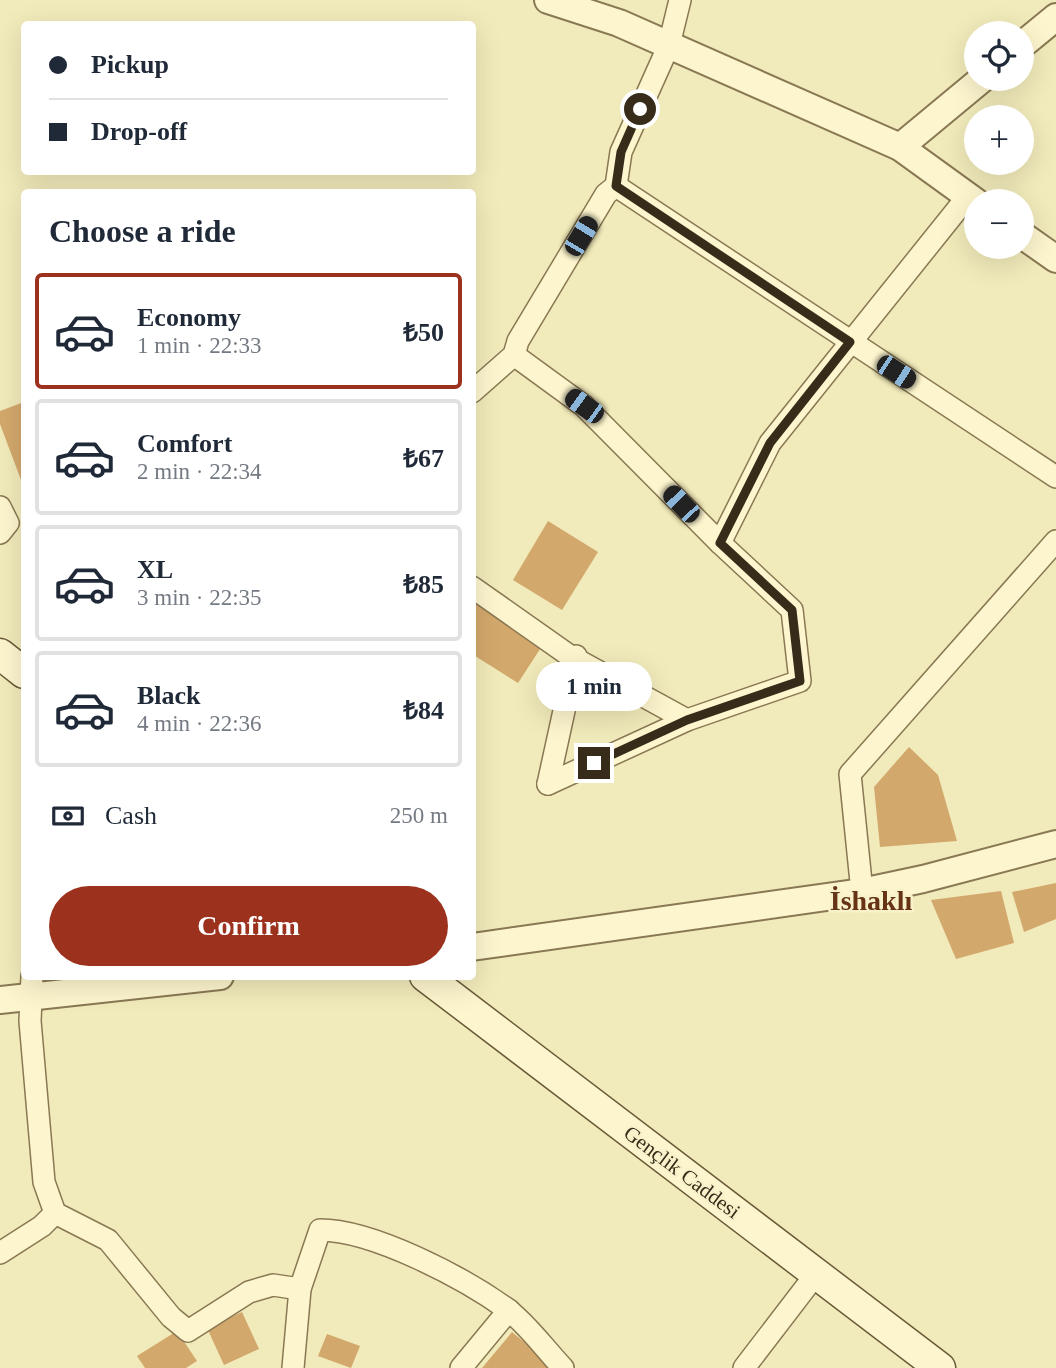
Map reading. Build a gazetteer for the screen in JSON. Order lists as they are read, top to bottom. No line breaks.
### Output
{"streets":{"main road":["Gençlik Caddesi"]},"districts":["İshaklı"],"page":{"map_buttons":["+","−"],"banner":["Pickup","Drop-off"],"heading":"Choose a ride","list":[{"name":"Economy","note":"1 min · 22:33","value":"₺50"},{"name":"Comfort","note":"2 min · 22:34","value":"₺67"},{"name":"XL","note":"3 min · 22:35","value":"₺85"},{"name":"Black","note":"4 min · 22:36","value":"₺84"}],"bubble":"1 min","pay":["Cash","250 m"],"buttons":"Confirm"}}
